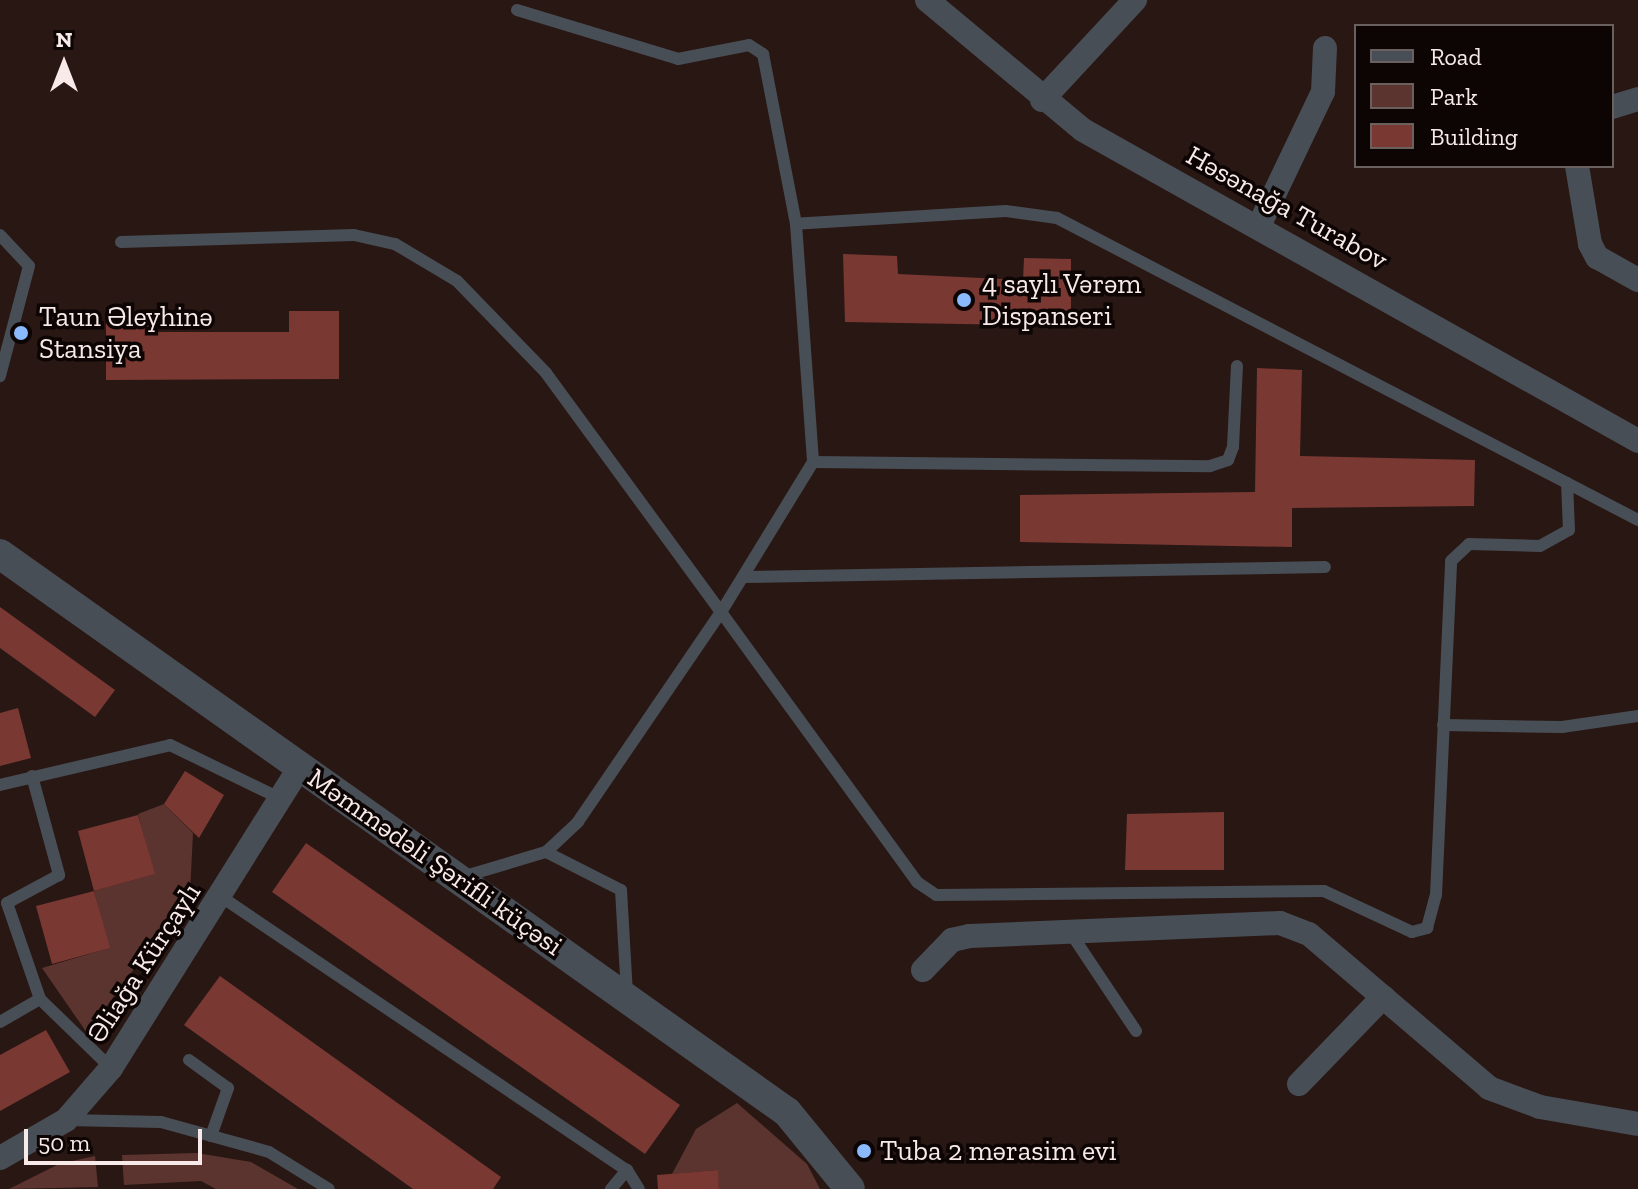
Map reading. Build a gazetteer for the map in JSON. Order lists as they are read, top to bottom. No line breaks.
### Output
{"streets":{"street":["Həsənağa Turabov","Məmmədəli Şərifli küçəsi","Əliağa Kürçaylı"]},"crossings":[["Məmmədəli Şərifli küçəsi","Əliağa Kürçaylı"]],"places":["4 saylı Vərəm Dispanseri","Taun Əleyhinə Stansiya","Tuba 2 mərasim evi"],"legend":["Road","Park","Building"],"scale_bar":"50 m","north":"top"}
